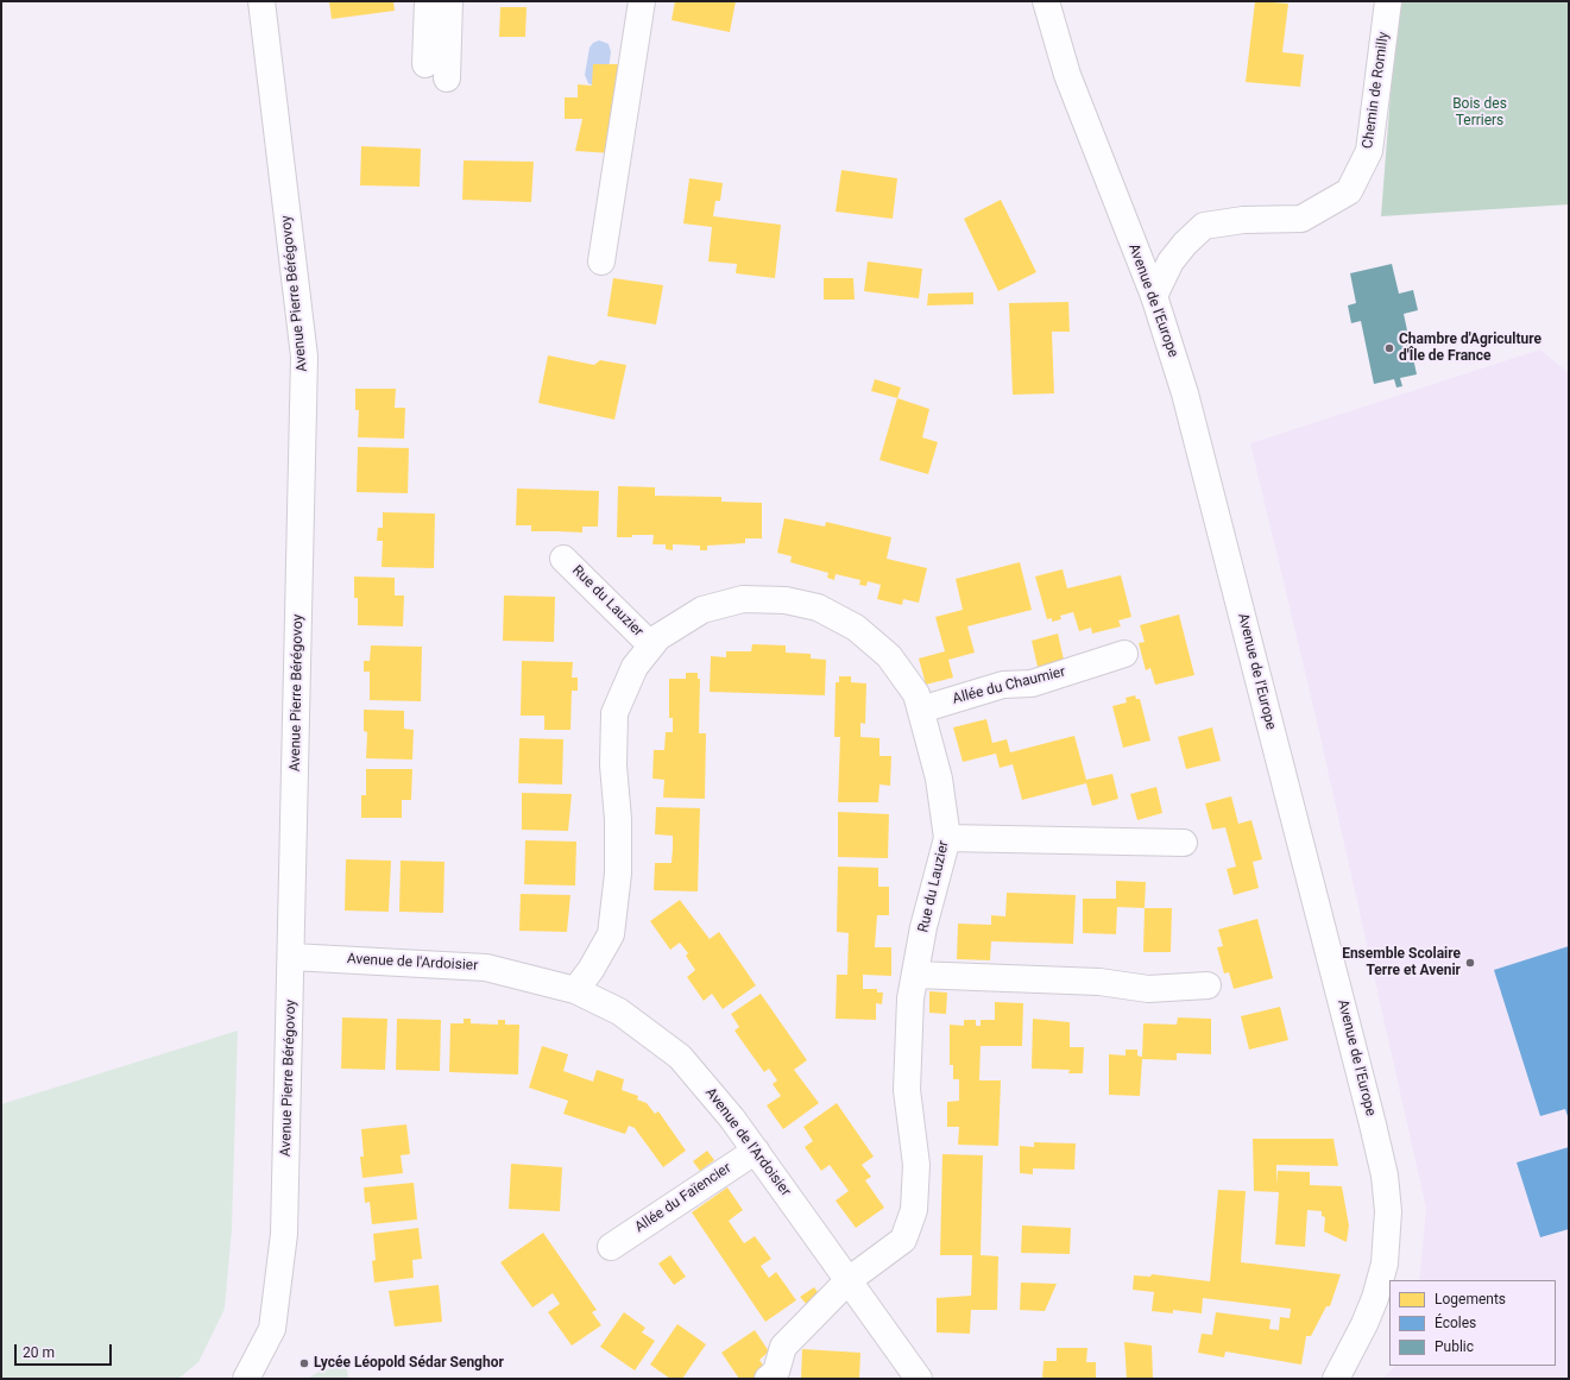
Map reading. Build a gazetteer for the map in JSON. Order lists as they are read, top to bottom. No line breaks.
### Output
{"streets":{"street":["Chemin de Romilly","Avenue Pierre Bérégovoy","Avenue de l'Europe","Rue du Lauzier","Allée du Chaumier","Avenue de l'Ardoisier","Allée du Faïencier"]},"crossings":[["Chemin de Romilly","Avenue de l'Europe"],["Avenue Pierre Bérégovoy","Avenue de l'Ardoisier"],["Rue du Lauzier","Allée du Chaumier"],["Rue du Lauzier","Avenue de l'Ardoisier"],["Avenue de l'Ardoisier","Allée du Faïencier"]],"parks":["Bois des Terriers"],"places":["Chambre d'Agriculture d'Île de France","Ensemble Scolaire Terre et Avenir","Lycée Léopold Sédar Senghor"],"legend":["Logements","Écoles","Public"],"scale_bar":"20 m"}
